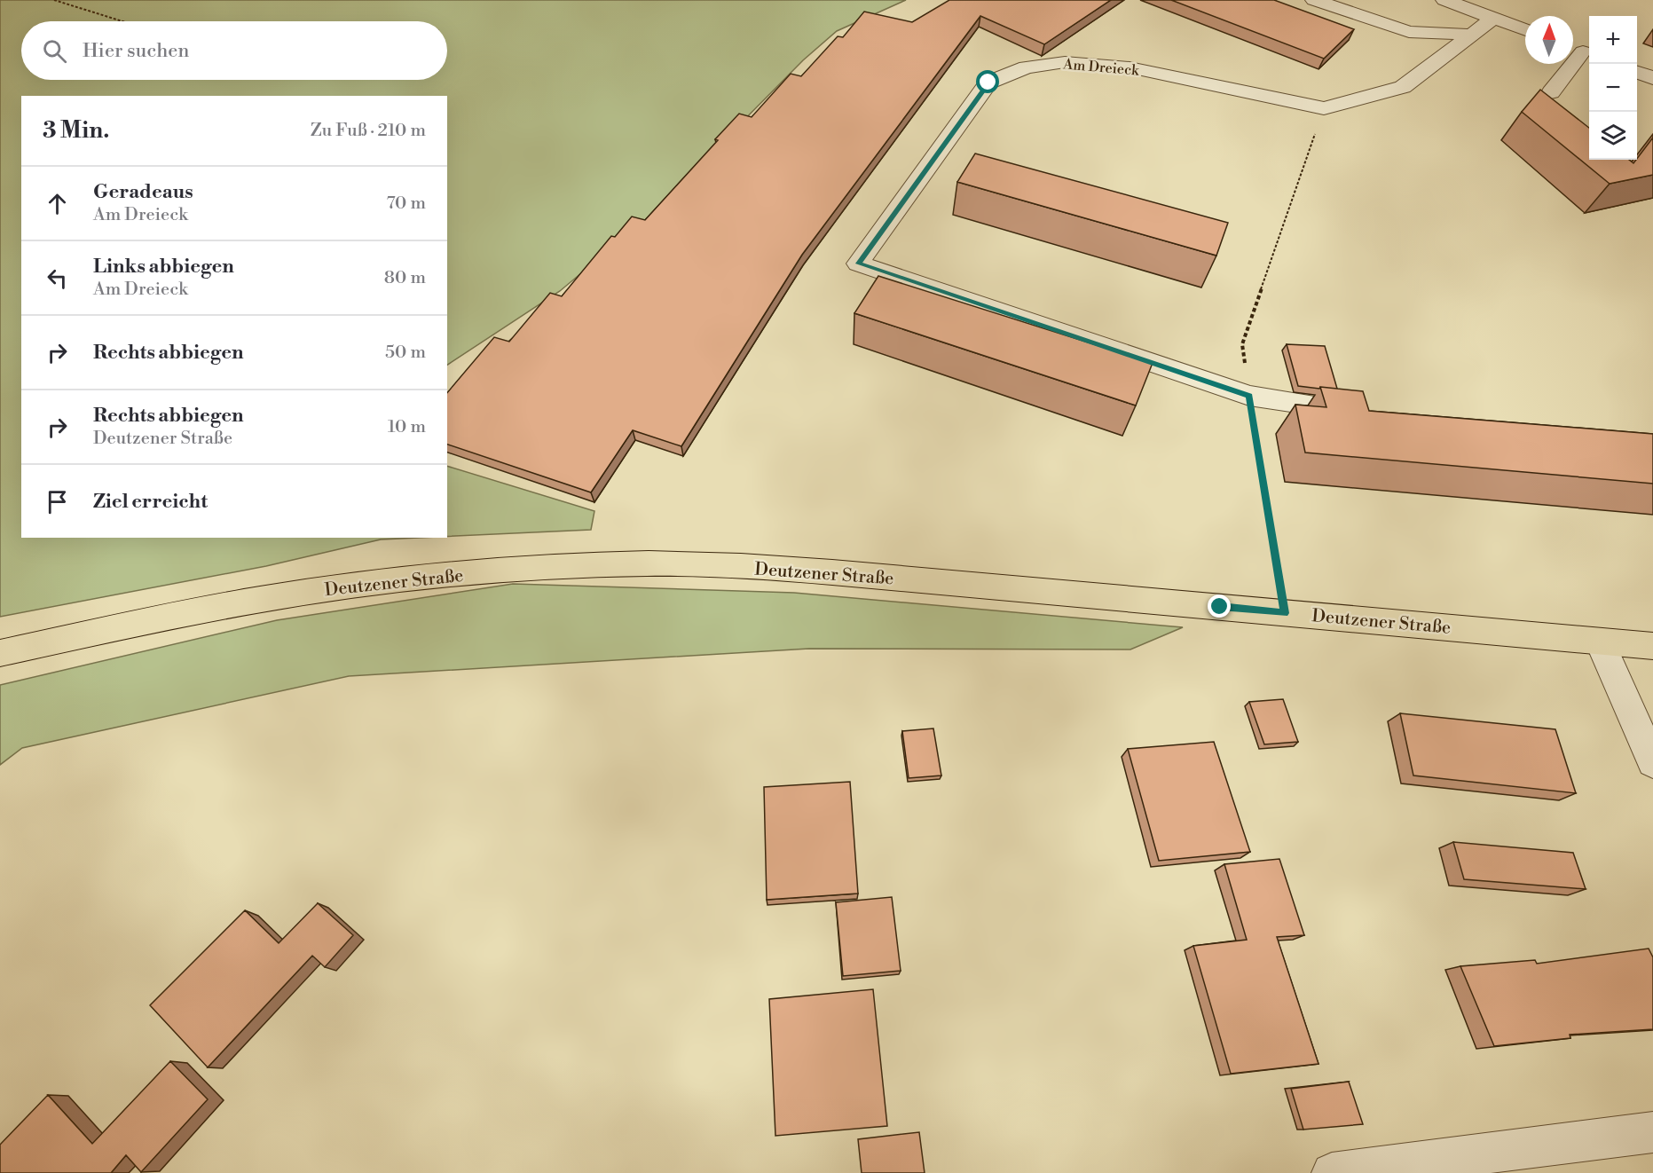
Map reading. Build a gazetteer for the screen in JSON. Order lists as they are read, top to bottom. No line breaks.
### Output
{"streets":{"main road":["Deutzener Straße"],"street":["Am Dreieck"]},"north":"top","page":{"map_buttons":["+","−"],"search":"Hier suchen","heading":["3 Min.","Zu Fuß · 210 m"],"list":[["Geradeaus","Am Dreieck","70 m"],["Links abbiegen","Am Dreieck","80 m"],["Rechts abbiegen","50 m"],["Rechts abbiegen","Deutzener Straße","10 m"],"Ziel erreicht"]}}
